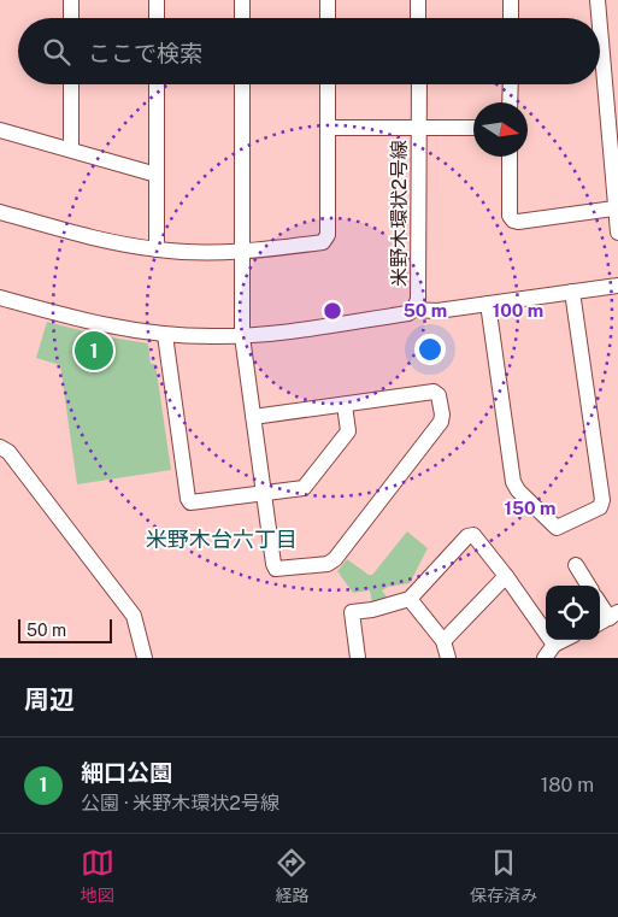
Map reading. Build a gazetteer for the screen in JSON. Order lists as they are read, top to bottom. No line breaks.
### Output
{"streets":{"street":["米野木環状2号線"]},"districts":["米野木台六丁目"],"scale_bar":"50 m","north":"right","page":{"search":"ここで検索","pins":"1","scale":"50 m","heading":"周辺","list":[{"mark":"1","name":"細口公園","note":"公園 · 米野木環状2号線","value":"180 m"}],"nav":["地図","経路","保存済み"]},"rings":["50 m","100 m","150 m"]}
